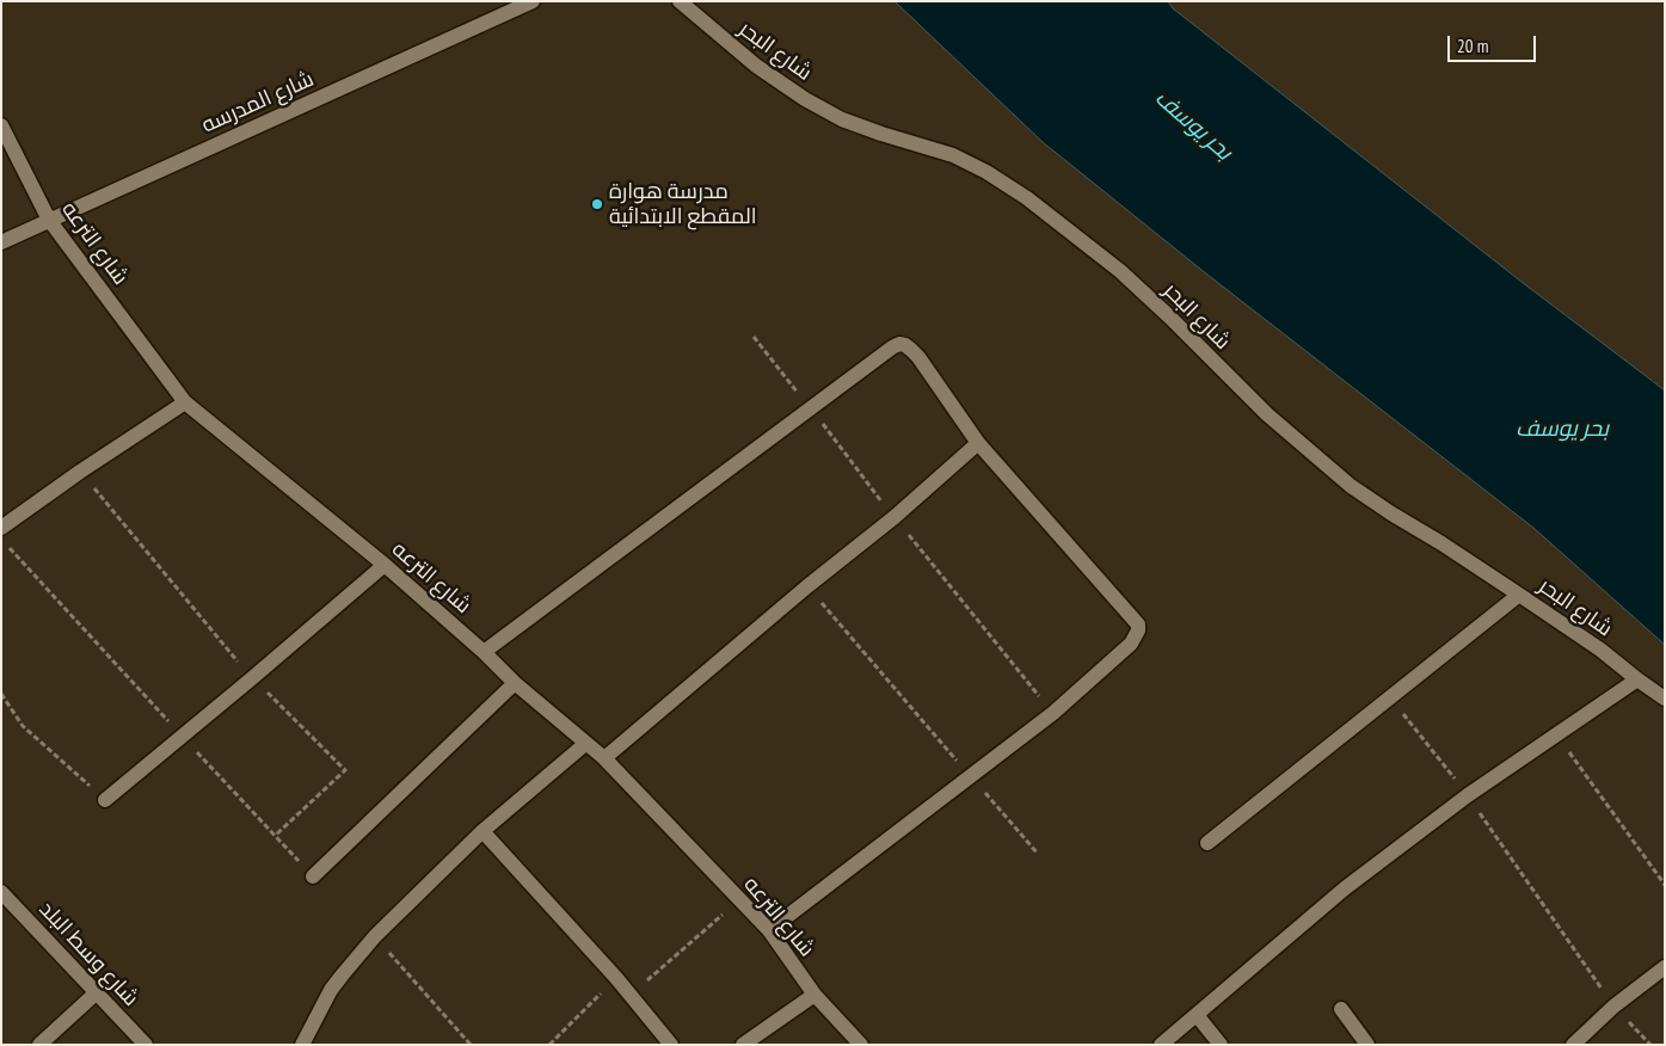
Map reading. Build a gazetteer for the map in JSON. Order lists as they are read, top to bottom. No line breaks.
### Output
{"streets":{"street":["شارع البحر","شارع المدرسه","شارع الترعه","شارع وسط البلد"]},"crossings":[["شارع المدرسه","شارع الترعه"]],"water":["بحر يوسف"],"places":["مدرسة هوارة المقطع اﻻبتدائية"],"scale_bar":"20 m"}
